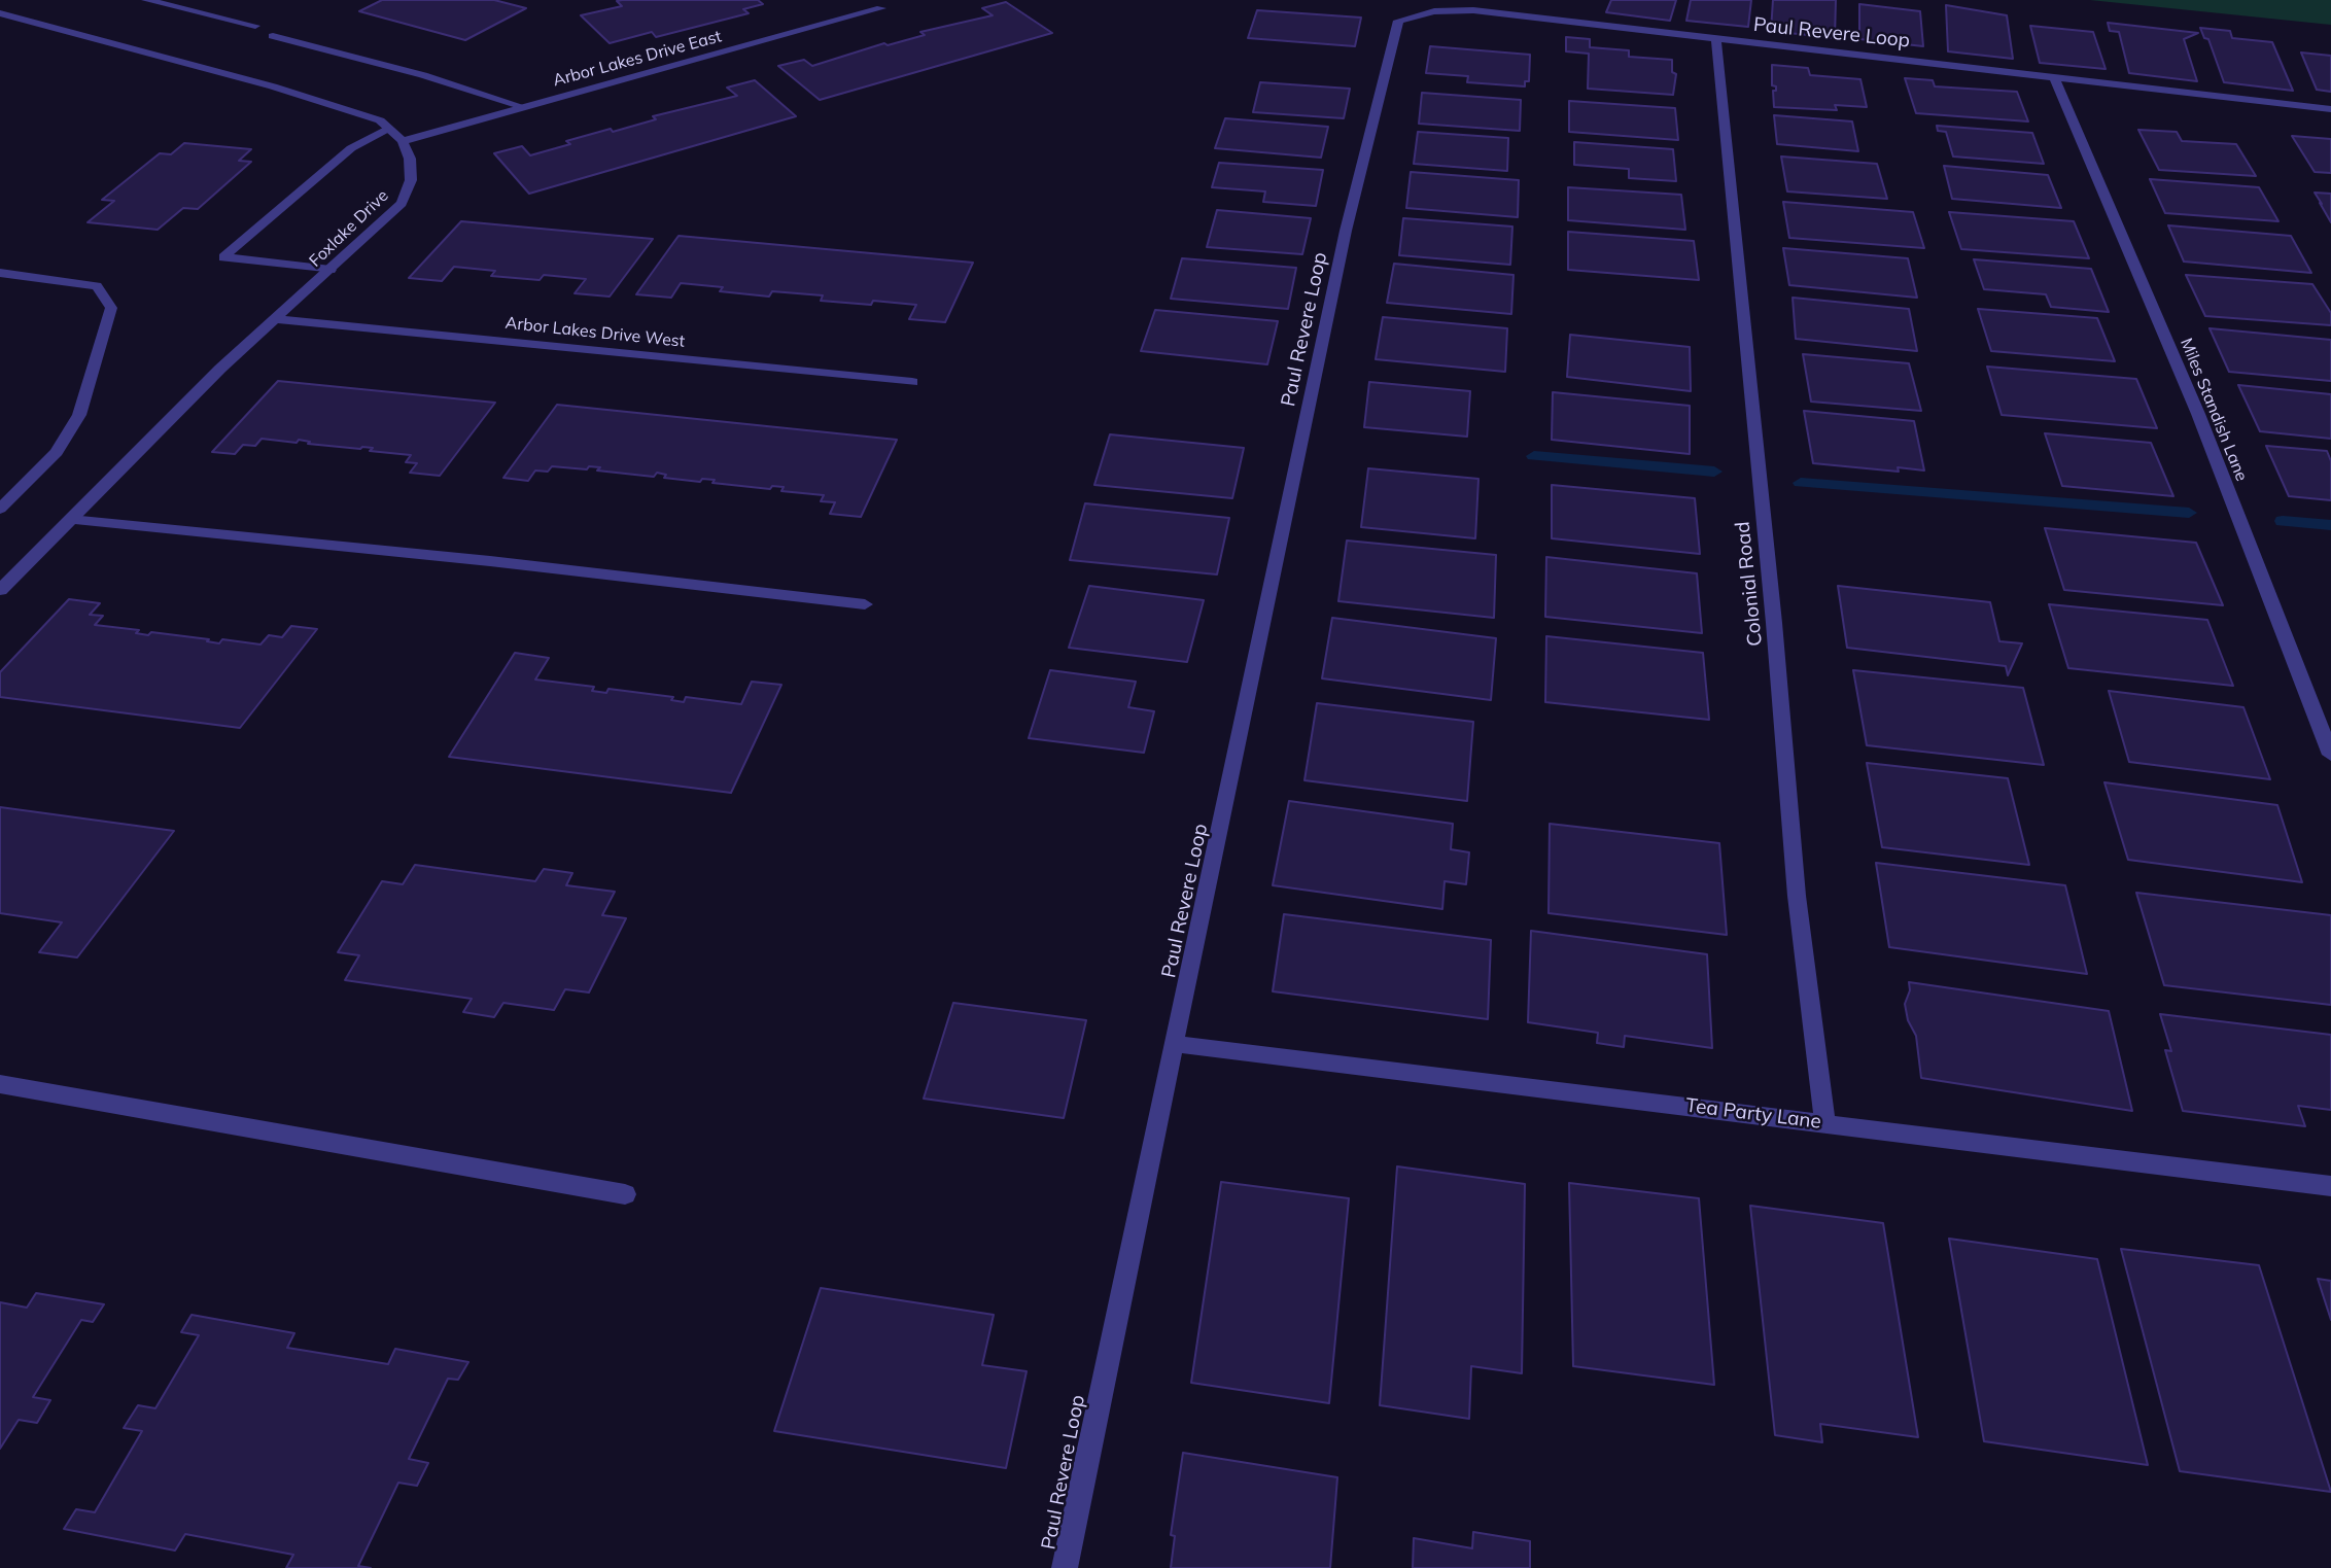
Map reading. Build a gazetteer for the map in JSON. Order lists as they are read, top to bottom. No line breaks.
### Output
{"streets":{"street":["Paul Revere Loop","Arbor Lakes Drive East","Foxlake Drive","Arbor Lakes Drive West","Miles Standish Lane","Colonial Road","Tea Party Lane"]},"crossings":[["Paul Revere Loop","Miles Standish Lane"],["Paul Revere Loop","Colonial Road"],["Paul Revere Loop","Tea Party Lane"],["Arbor Lakes Drive East","Foxlake Drive"],["Foxlake Drive","Arbor Lakes Drive West"],["Colonial Road","Tea Party Lane"]]}
